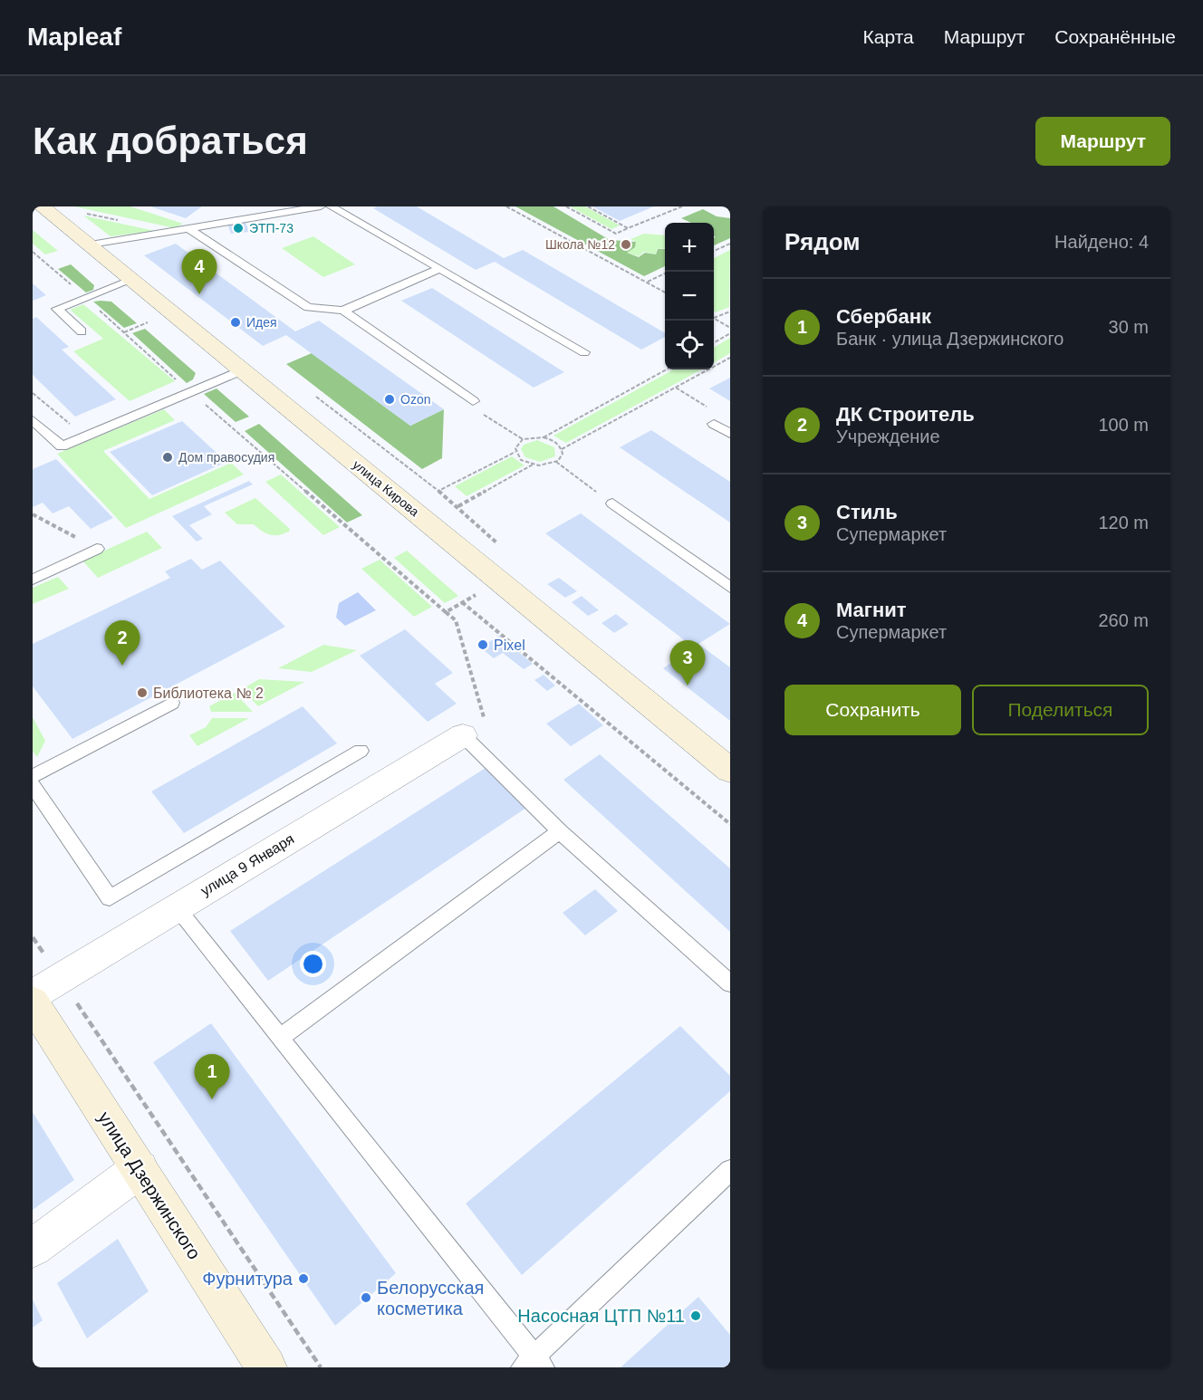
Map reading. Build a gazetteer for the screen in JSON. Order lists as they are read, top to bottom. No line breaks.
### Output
{"streets":{"main road":["улица Кирова","улица Дзержинского"],"street":["улица 9 Января"]},"places":["ЭТП-73","Школа №12","Идея","Ozon","Дом правосудия","Pixel","Библиотека № 2","Фурнитура","Белорусская косметика","Насосная ЦТП №11"],"page":{"header":"Mapleaf","nav":["Карта","Маршрут","Сохранённые"],"buttons":["Маршрут",["Сохранить","Поделиться"]],"title":"Как добраться","heading":["Рядом","Найдено: 4"],"map_buttons":["+","−"],"pins":["4","2","3","1"],"list":[{"mark":"1","name":"Сбербанк","note":"Банк · улица Дзержинского","value":"30 m"},{"mark":"2","name":"ДК Строитель","note":"Учреждение","value":"100 m"},{"mark":"3","name":"Стиль","note":"Супермаркет","value":"120 m"},{"mark":"4","name":"Магнит","note":"Супермаркет","value":"260 m"}]}}
